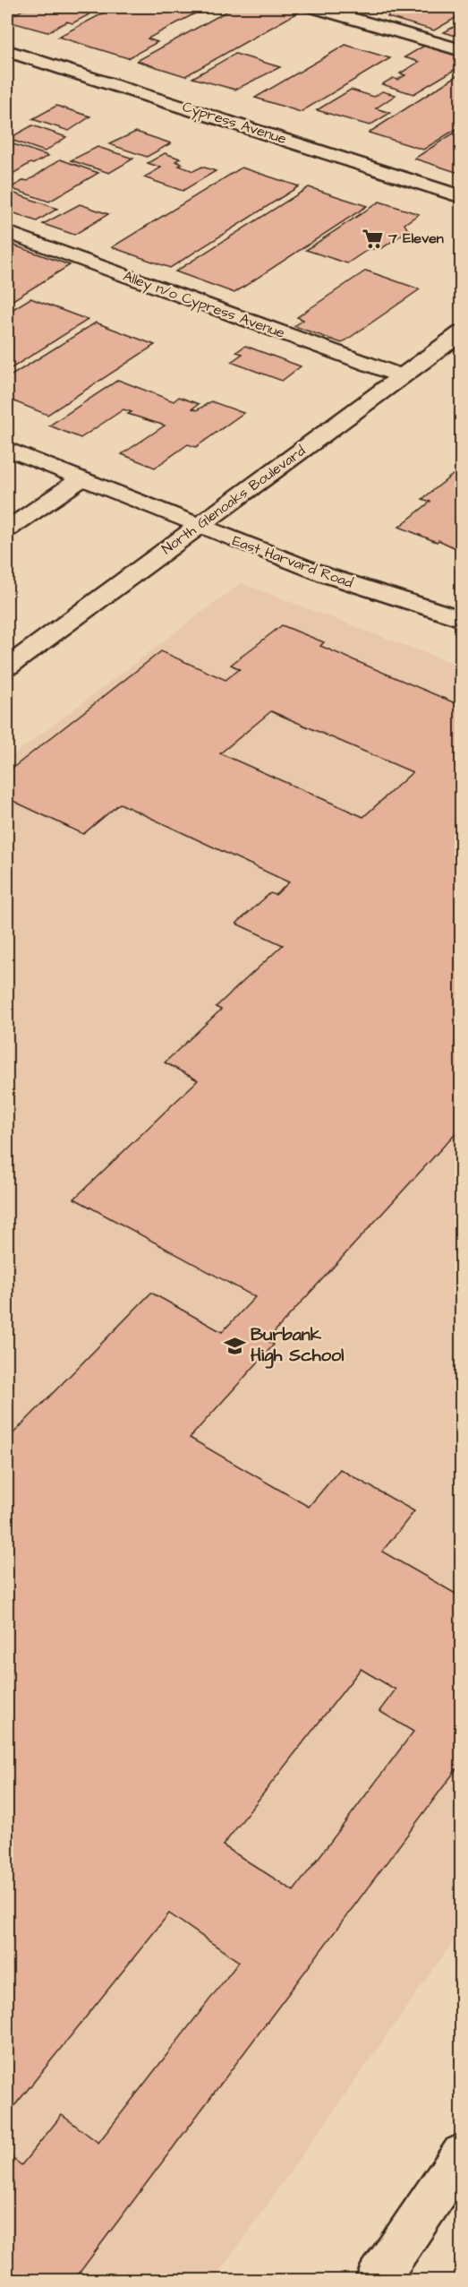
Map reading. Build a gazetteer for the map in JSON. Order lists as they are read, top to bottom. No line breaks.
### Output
{"streets":{"street":["Cypress Avenue","Alley n/o Cypress Avenue","North Glenoaks Boulevard","East Harvard Road"]},"crossings":[["Alley n/o Cypress Avenue","North Glenoaks Boulevard"],["North Glenoaks Boulevard","East Harvard Road"]],"places":{"supermarket":["7 Eleven"],"school or university":["Burbank High School"]}}
